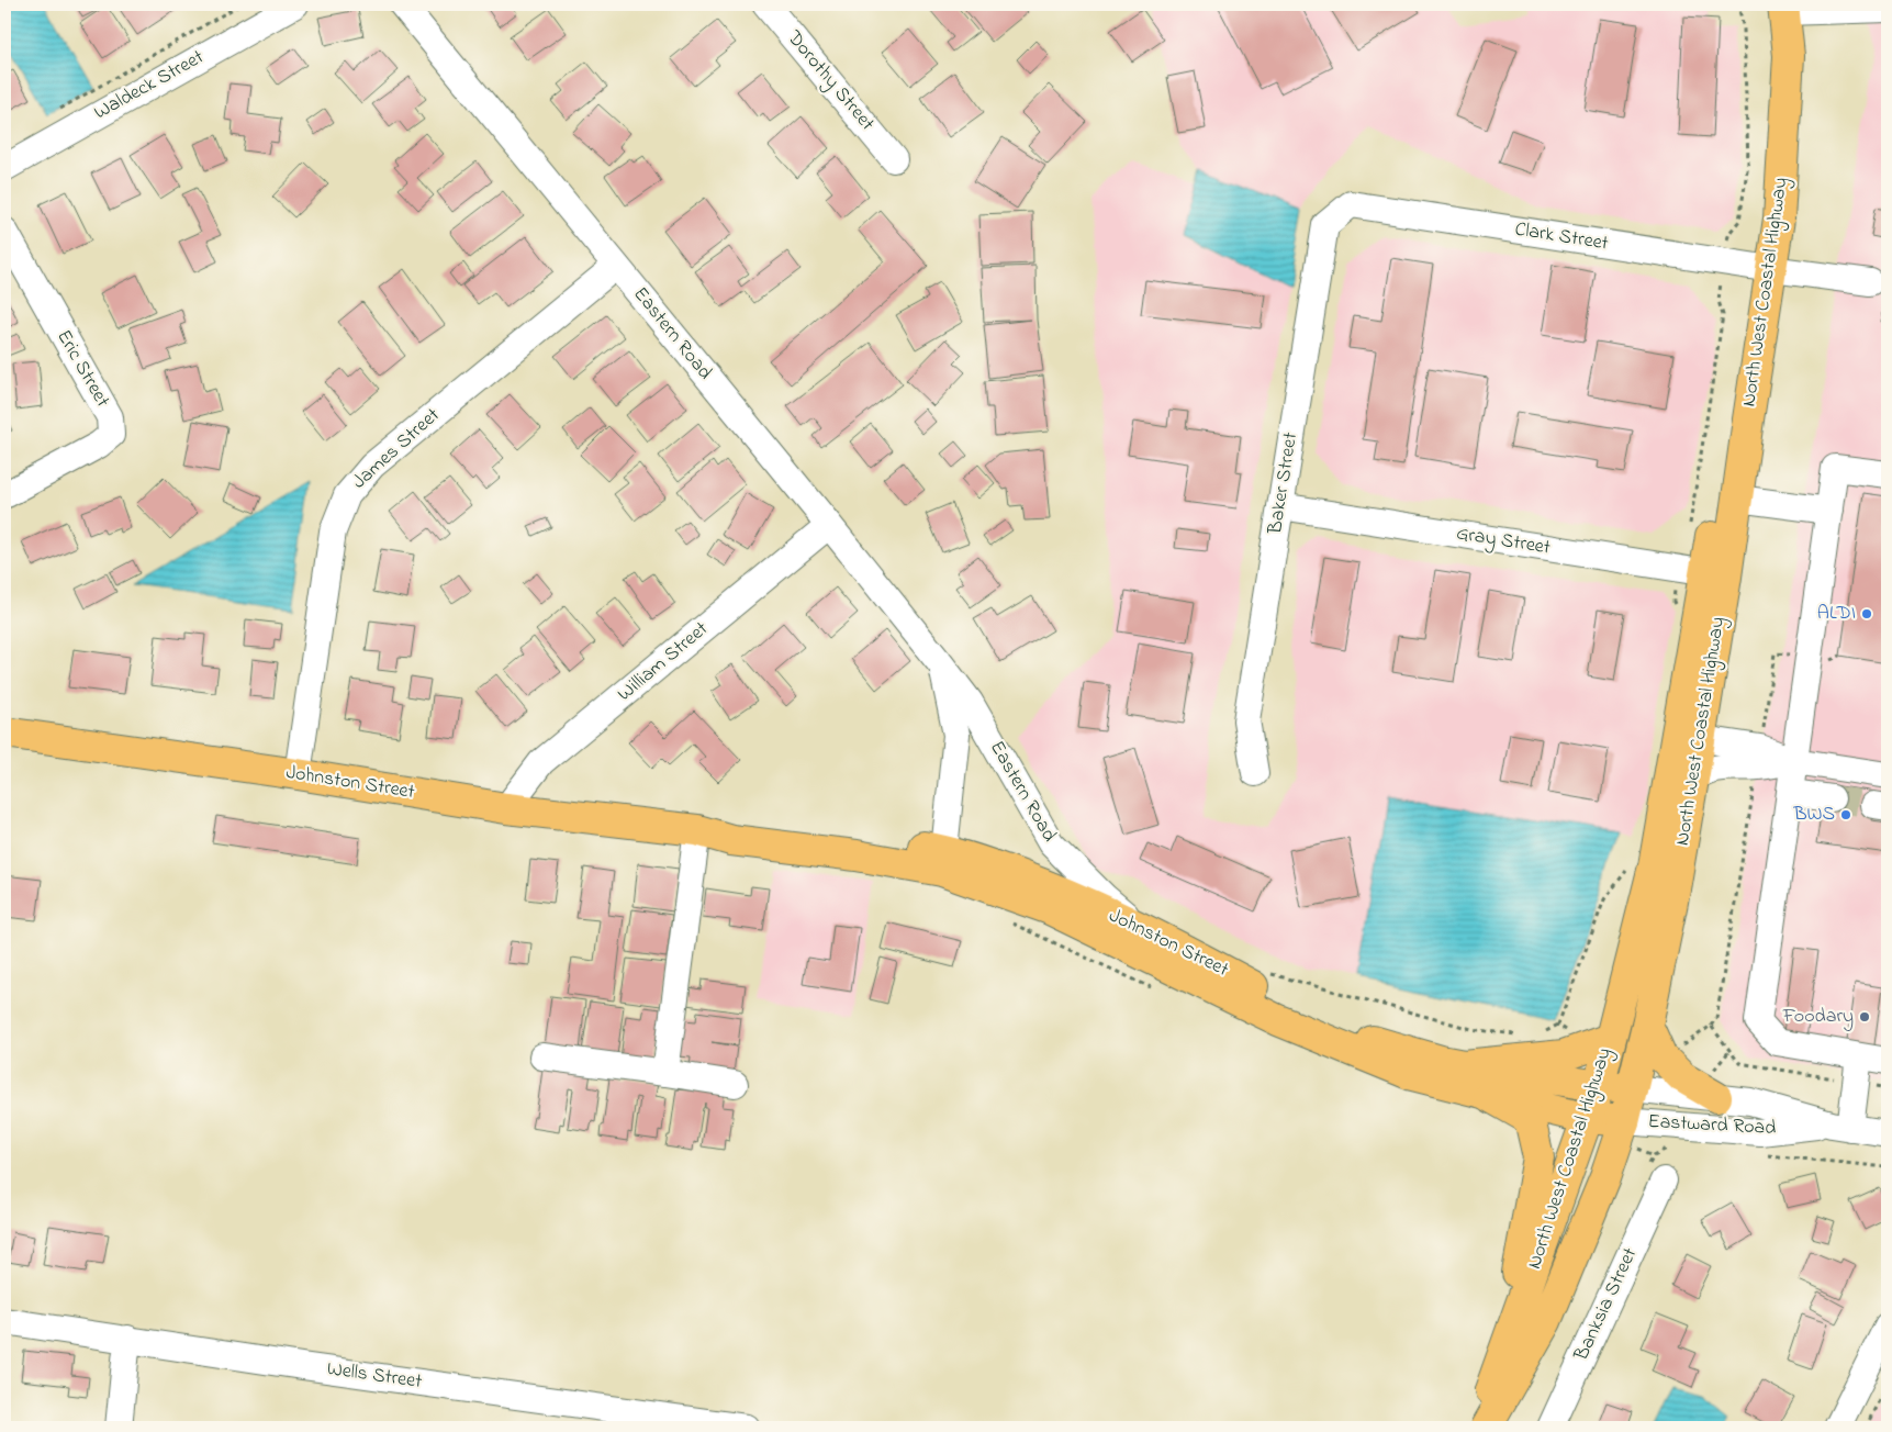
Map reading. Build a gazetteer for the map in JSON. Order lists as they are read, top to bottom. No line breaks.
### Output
{"streets":{"main road":["North West Coastal Highway","Johnston Street"],"street":["Dorothy Street","Waldeck Street","Clark Street","Eastern Road","Eric Street","James Street","Baker Street","Gray Street","William Street","Eastward Road","Banksia Street","Wells Street"]},"crossings":[["Clark Street","North West Coastal Highway"],["Clark Street","Baker Street"],["North West Coastal Highway","Gray Street"],["North West Coastal Highway","Johnston Street"],["North West Coastal Highway","Eastward Road"],["Eastern Road","James Street"],["Eastern Road","William Street"],["Eastern Road","Johnston Street"],["James Street","Johnston Street"],["Baker Street","Gray Street"],["William Street","Johnston Street"],["Johnston Street","Eastward Road"]],"places":["ALDI","BWS","Foodary"]}
